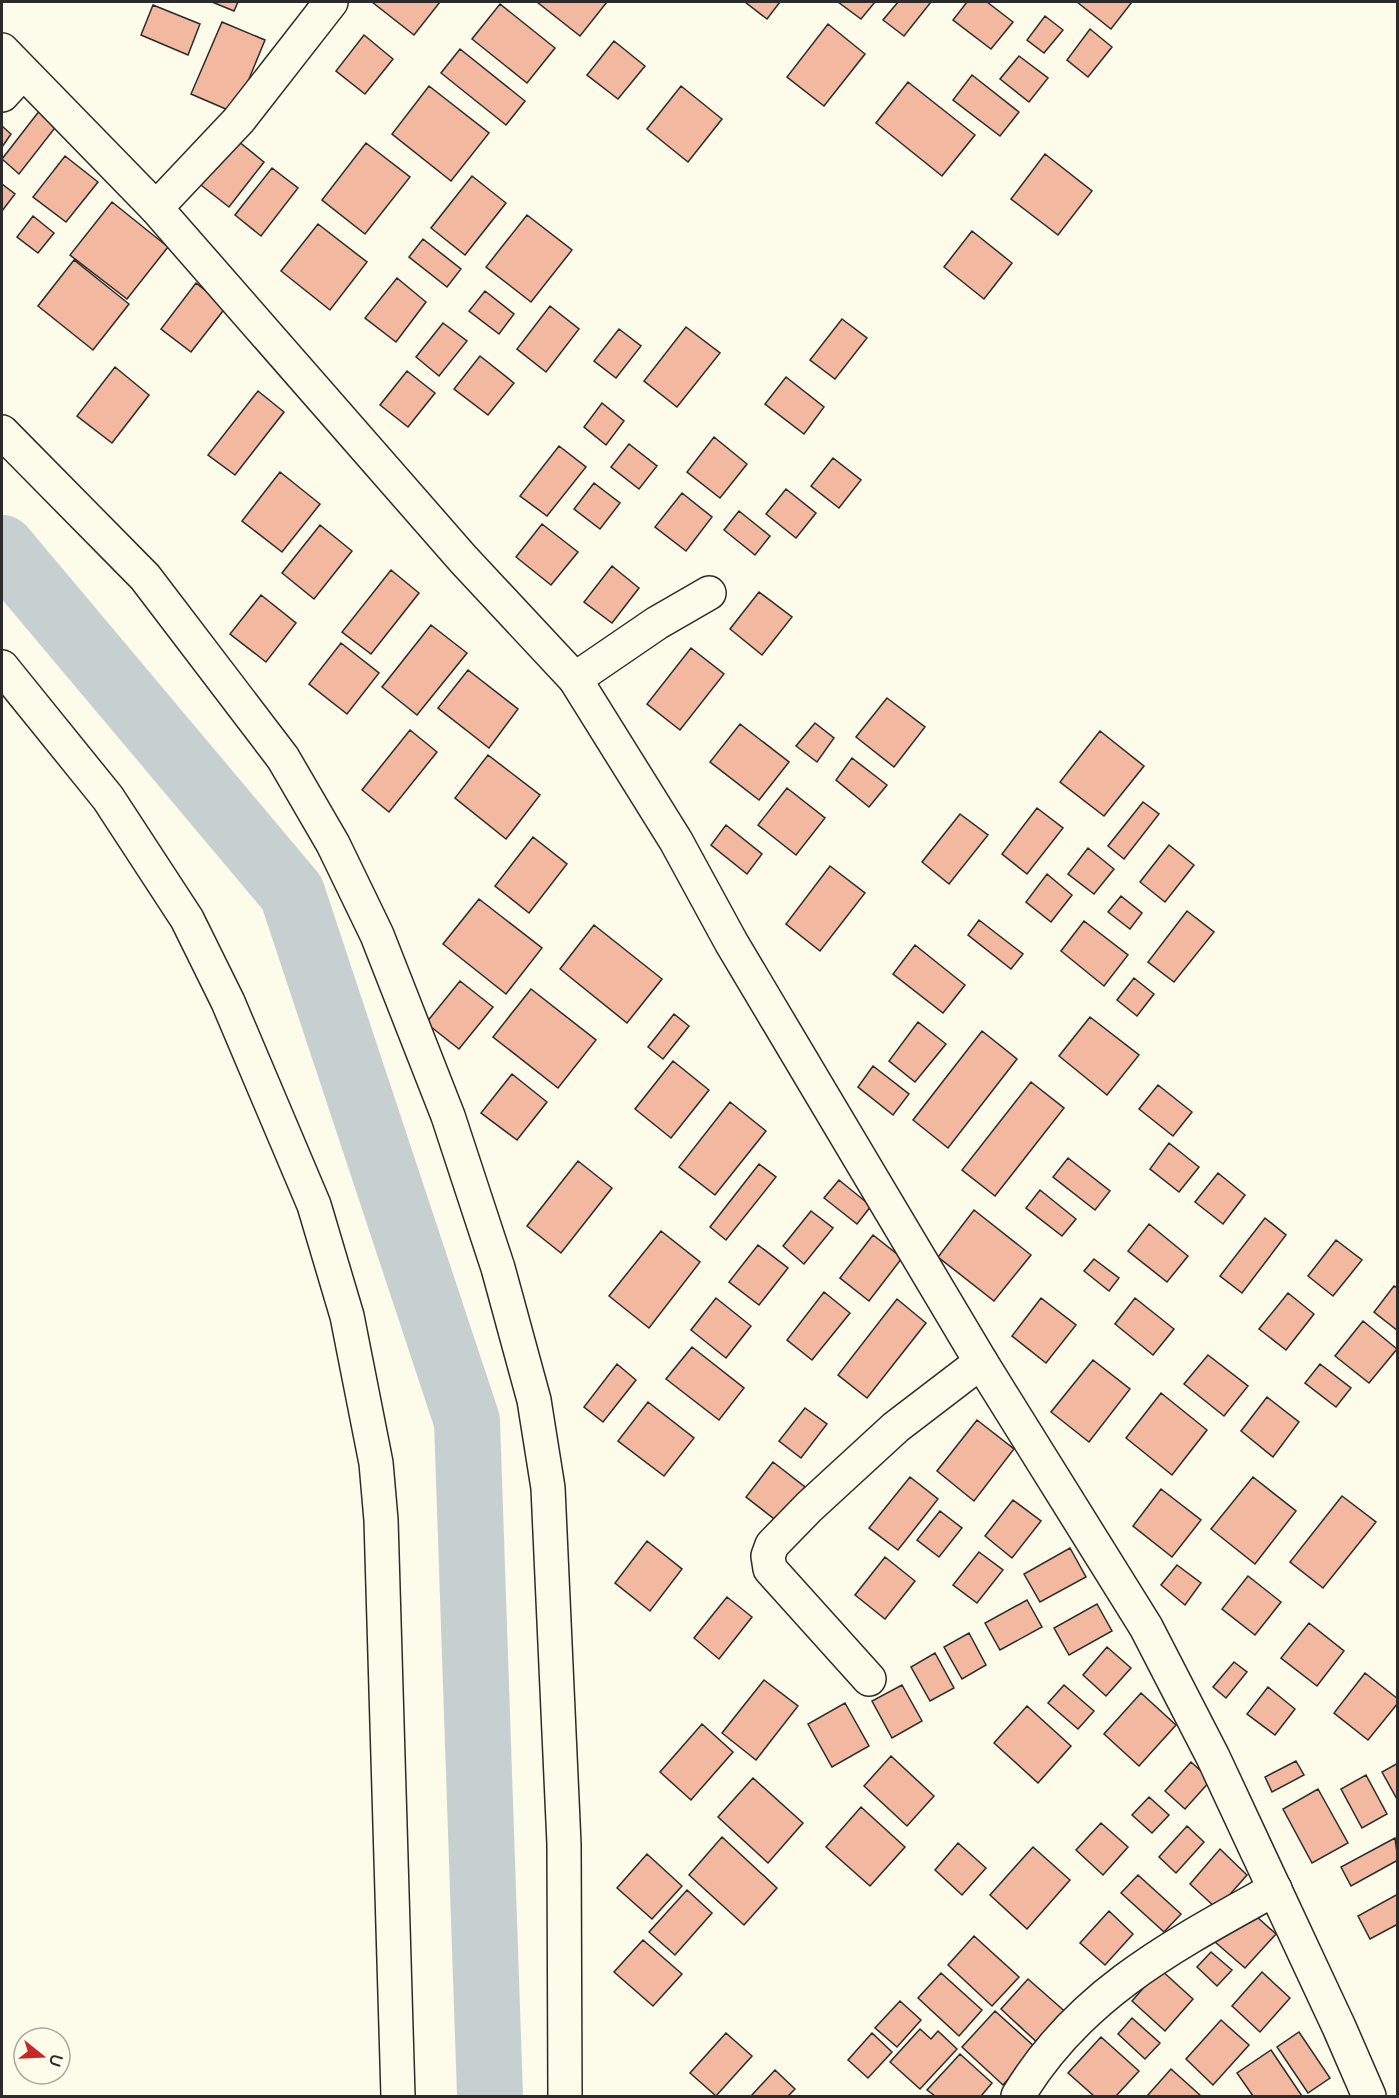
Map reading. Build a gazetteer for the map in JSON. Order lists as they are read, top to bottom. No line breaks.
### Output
{"north":"right"}
